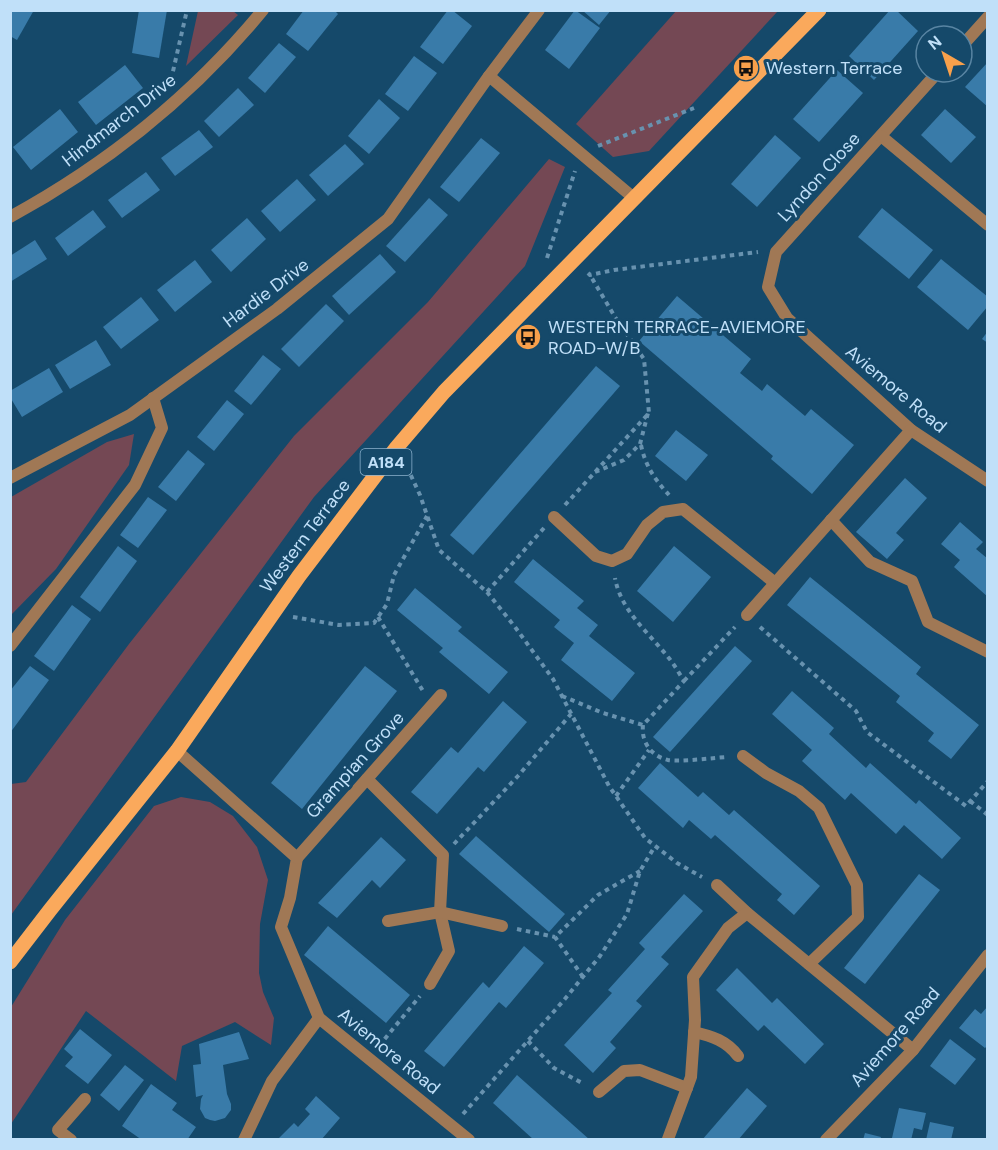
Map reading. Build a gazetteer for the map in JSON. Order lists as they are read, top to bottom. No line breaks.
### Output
{"streets":{"main road":["A184","Western Terrace"],"street":["Hindmarch Drive","Lyndon Close","Hardie Drive","Aviemore Road","Grampian Grove"]},"crossings":[["Lyndon Close","Aviemore Road"],["Aviemore Road","Grampian Grove"]],"places":{"bus stop":["Western Terrace","WESTERN TERRACE-AVIEMORE ROAD-W/B"]},"north":"top left"}
